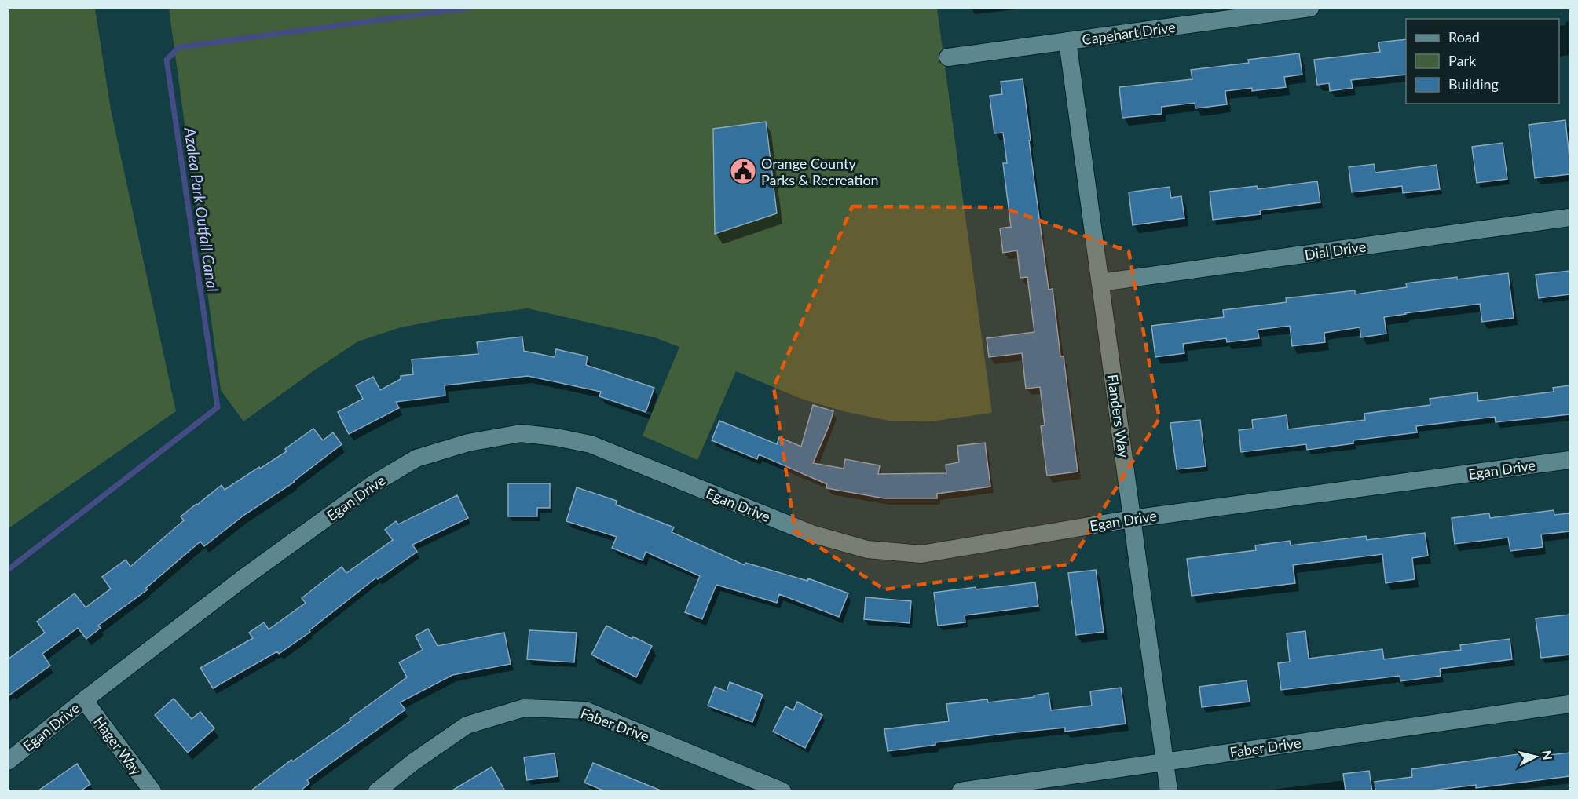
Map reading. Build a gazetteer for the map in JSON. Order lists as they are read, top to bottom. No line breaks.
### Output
{"streets":{"street":["Capehart Drive","Dial Drive","Flanders Way","Egan Drive","Faber Drive","Hager Way"]},"crossings":[["Capehart Drive","Flanders Way"],["Dial Drive","Flanders Way"],["Flanders Way","Egan Drive"],["Flanders Way","Faber Drive"],["Egan Drive","Hager Way"]],"water":["Azalea Park Outfall Canal"],"places":{"public building":["Orange County Parks & Recreation"]},"legend":["Road","Park","Building"],"north":"right"}
